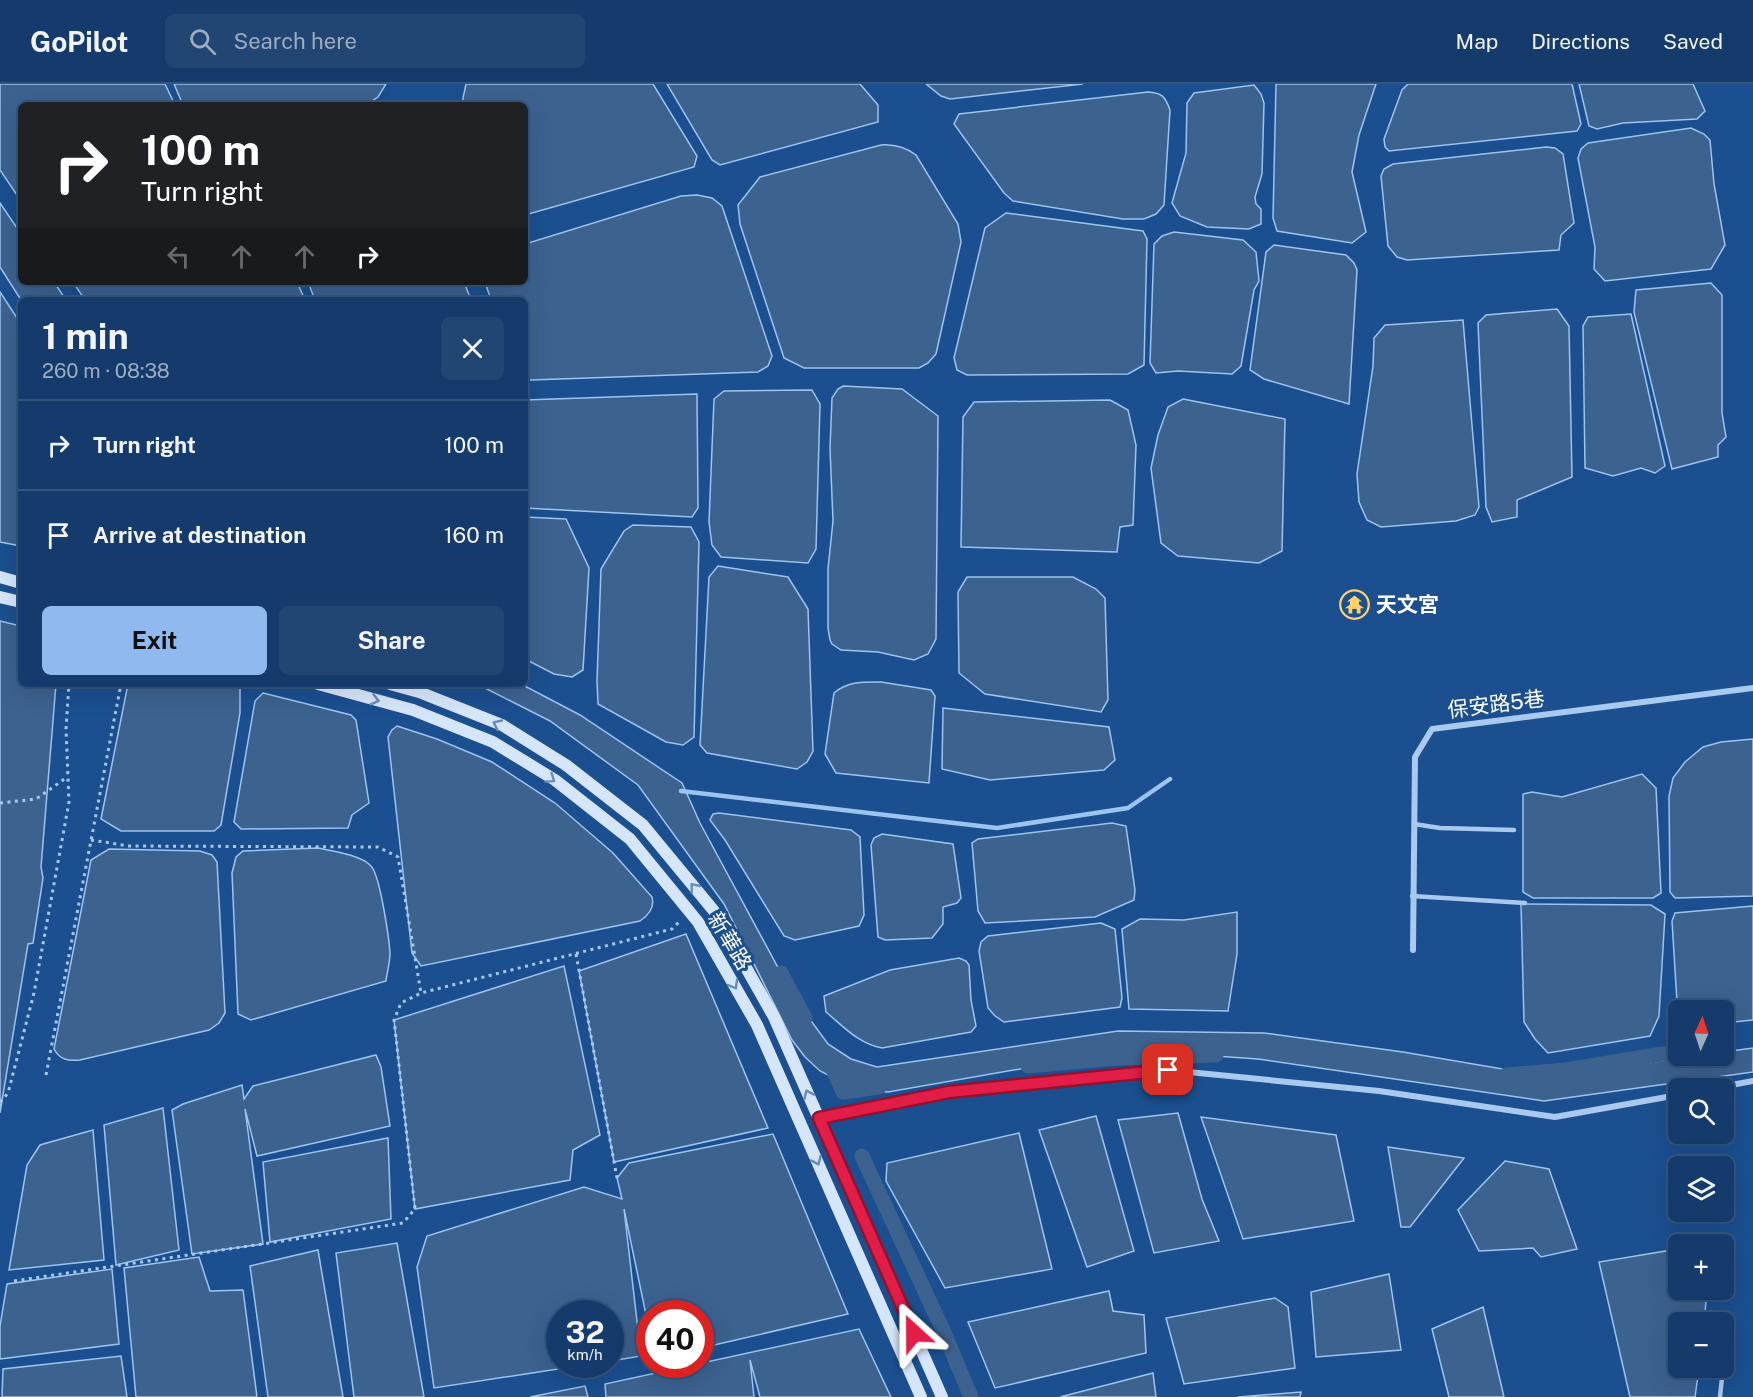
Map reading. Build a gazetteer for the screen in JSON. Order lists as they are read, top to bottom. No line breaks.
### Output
{"streets":{"street":["保安路5巷","新華路"]},"places":{"temple":["天文宮"]},"north":"top","page":{"header":"GoPilot","search":"Search here","nav":["Map","Directions","Saved"],"turn":["100 m","Turn right"],"heading":["1 min","260 m · 08:38"],"list":[{"name":"Turn right","value":"100 m"},{"name":"Arrive at destination","value":"160 m"}],"buttons":["Exit","Share"],"map_buttons":["+","−"],"speed":"32 km/h","limit":"40"}}
